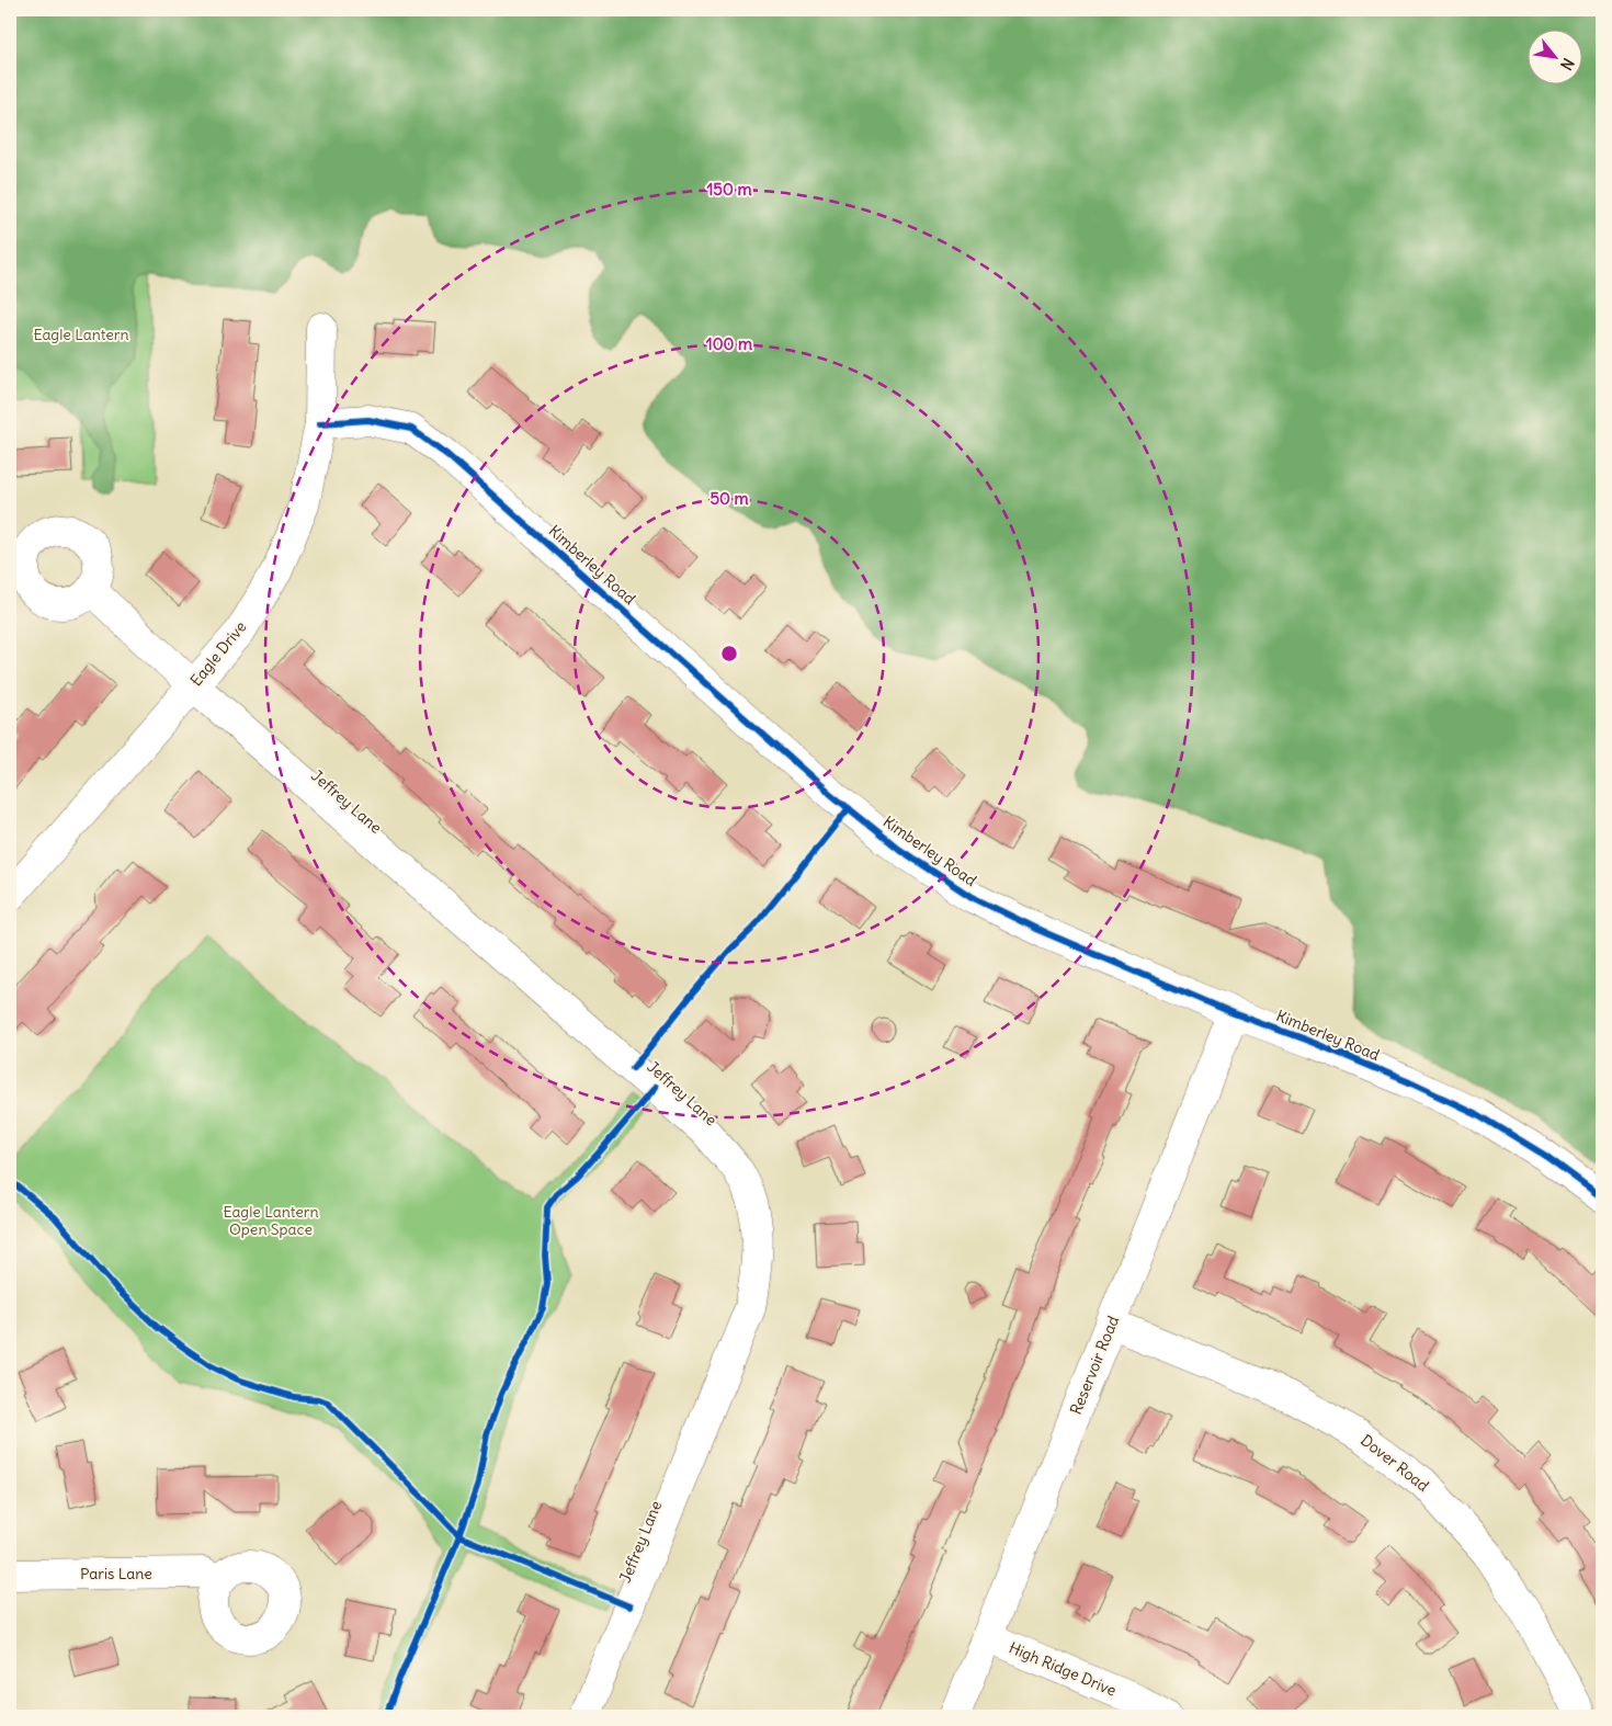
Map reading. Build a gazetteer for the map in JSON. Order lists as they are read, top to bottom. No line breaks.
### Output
{"streets":{"street":["Kimberley Road","Eagle Drive","Jeffrey Lane","Reservoir Road","Dover Road","Paris Lane","High Ridge Drive"]},"crossings":[["Kimberley Road","Eagle Drive"],["Kimberley Road","Reservoir Road"],["Eagle Drive","Jeffrey Lane"],["Reservoir Road","Dover Road"],["Reservoir Road","High Ridge Drive"]],"parks":["Eagle Lantern","Eagle Lantern Open Space"],"north":"bottom right","rings":["150 m","100 m","50 m"]}
